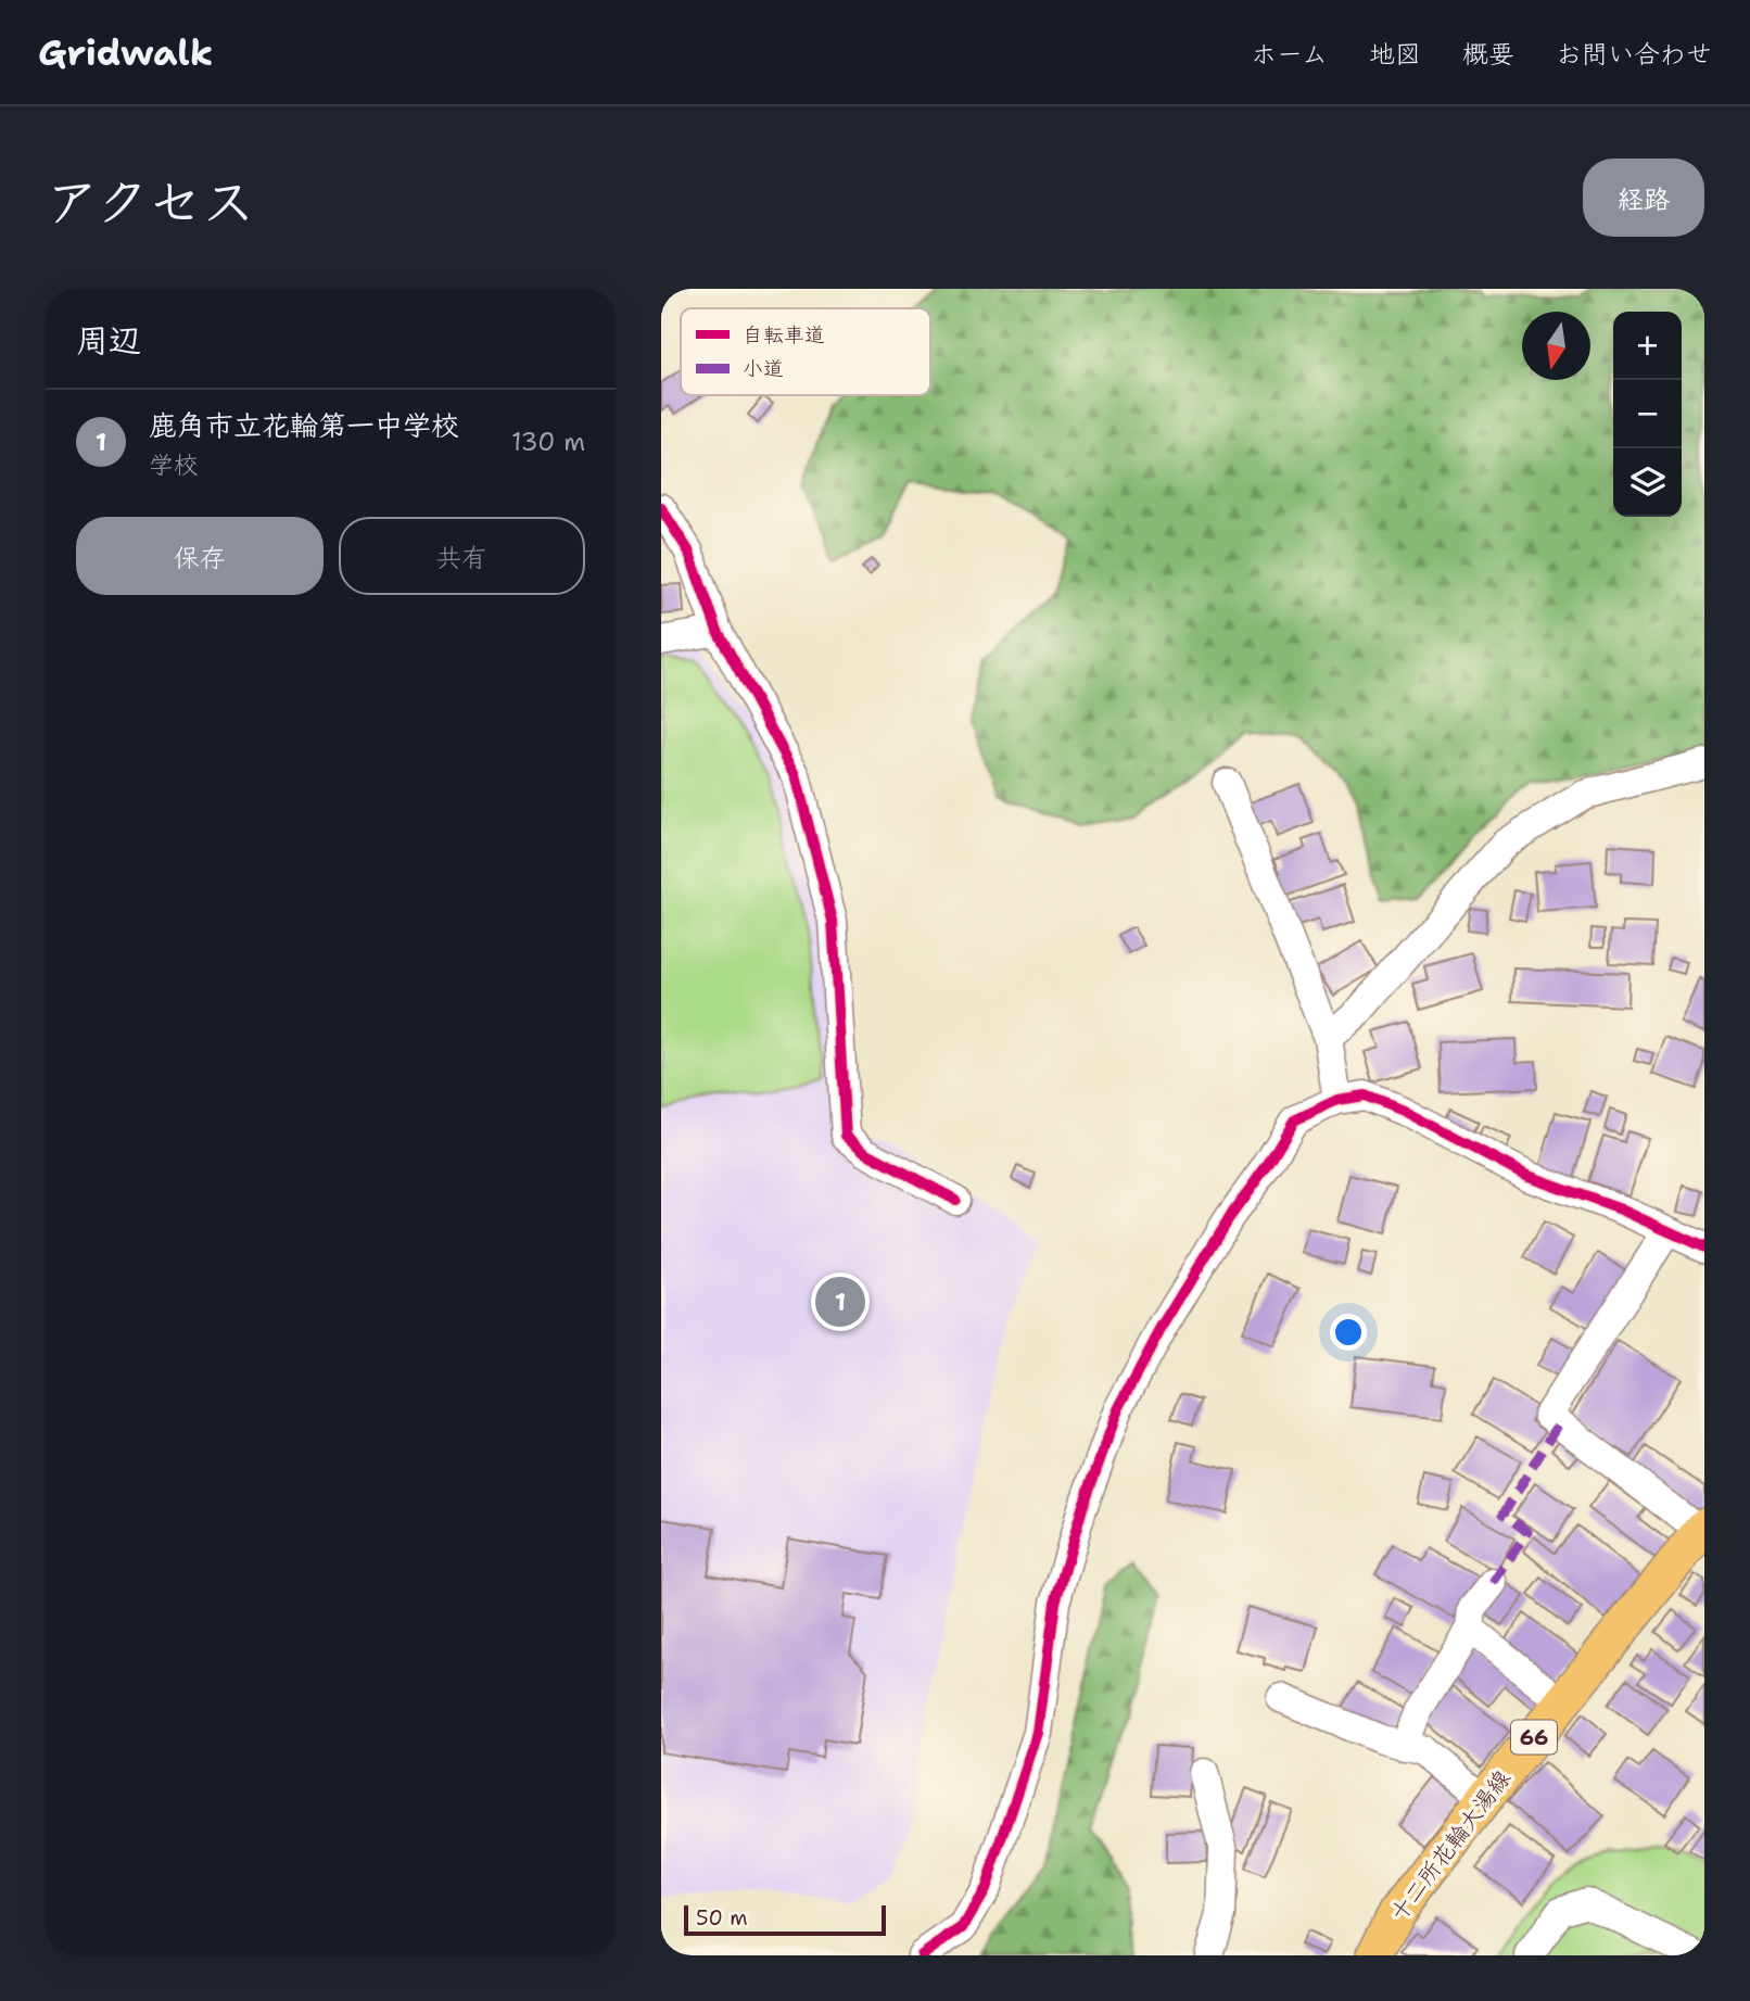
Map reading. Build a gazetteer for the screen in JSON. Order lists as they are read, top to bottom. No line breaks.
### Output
{"streets":{"main road":["66","十二所花輪大湯線"]},"legend":["自転車道","小道"],"scale_bar":"50 m","north":"bottom","page":{"header":"Gridwalk","nav":["ホーム","地図","概要","お問い合わせ"],"title":"アクセス","buttons":["経路",["保存","共有"]],"heading":"周辺","map_buttons":["+","−"],"list":[{"mark":"1","name":"鹿角市立花輪第一中学校","note":"学校","value":"130 m"}],"pins":"1","scale":"50 m"}}
